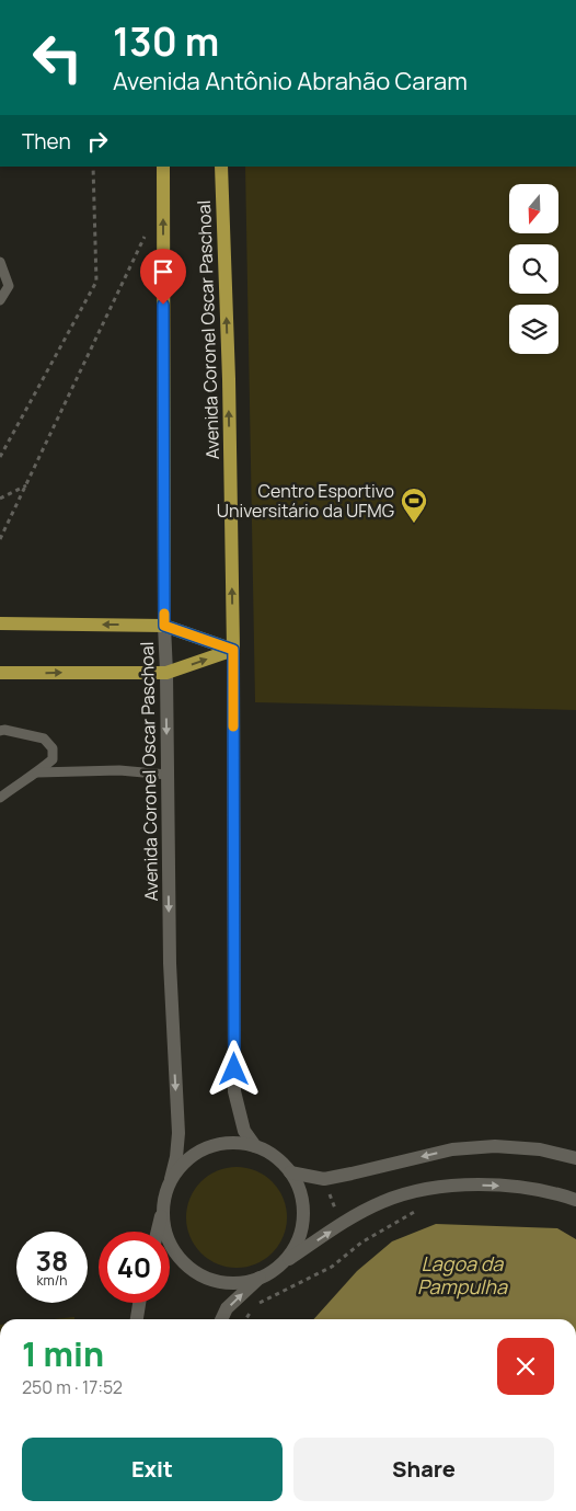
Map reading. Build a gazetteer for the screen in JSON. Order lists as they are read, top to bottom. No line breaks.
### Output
{"streets":{"main road":["Avenida Coronel Oscar Paschoal"]},"water":["Lagoa da Pampulha"],"places":{"sports":["Centro Esportivo Universitário da UFMG"]},"north":"bottom","page":{"turn":["130 m","Avenida Antônio Abrahão Caram"],"then":"Then","speed":"38 km/h","limit":"40","heading":["1 min","250 m · 17:52"],"buttons":["Exit","Share"]}}
